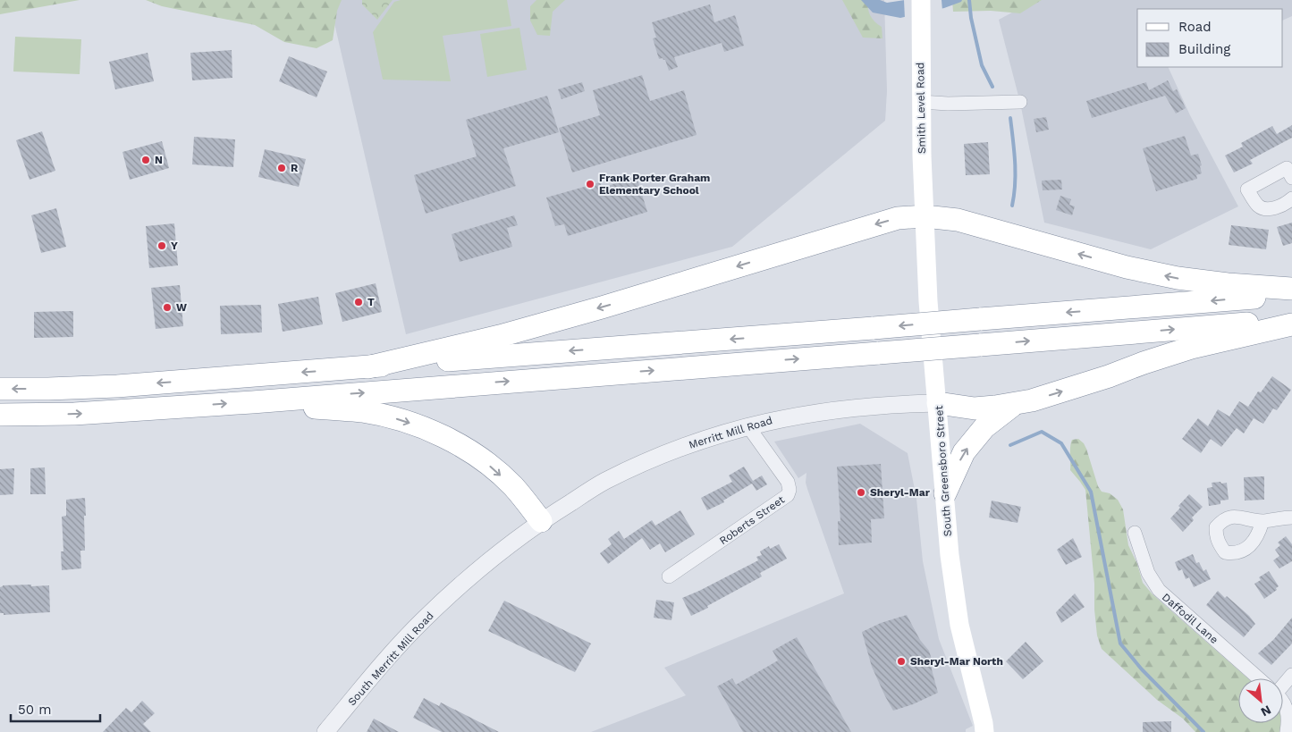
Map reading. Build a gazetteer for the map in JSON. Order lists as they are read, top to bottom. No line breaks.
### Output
{"streets":{"main road":["Smith Level Road","South Greensboro Street"],"street":["Merritt Mill Road","Roberts Street","Daffodil Lane","South Merritt Mill Road"]},"crossings":[["Smith Level Road","South Greensboro Street"],["Merritt Mill Road","South Greensboro Street"],["Merritt Mill Road","Roberts Street"],["Merritt Mill Road","South Merritt Mill Road"]],"places":["N","R","Frank Porter Graham Elementary School","Y","T","W","Sheryl-Mar","Sheryl-Mar North"],"legend":["Road","Building"],"scale_bar":"50 m","north":"bottom right"}
